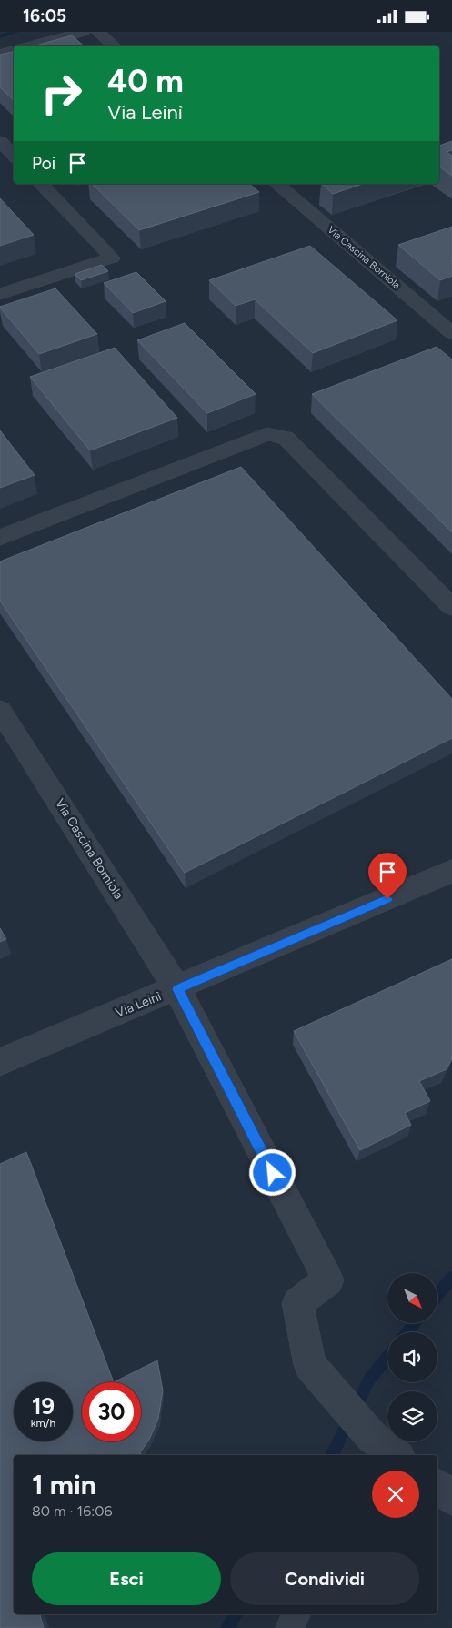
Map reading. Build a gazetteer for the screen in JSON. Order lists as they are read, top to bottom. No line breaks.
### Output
{"streets":{"street":["Via Cascina Borniola","Via Leinì"]},"crossings":[["Via Cascina Borniola","Via Leinì"]],"north":"bottom right","page":{"status":"16:05","turn":["40 m","Via Leinì"],"then":"Poi","speed":"19 km/h","limit":"30","heading":["1 min","80 m · 16:06"],"buttons":["Esci","Condividi"]}}
